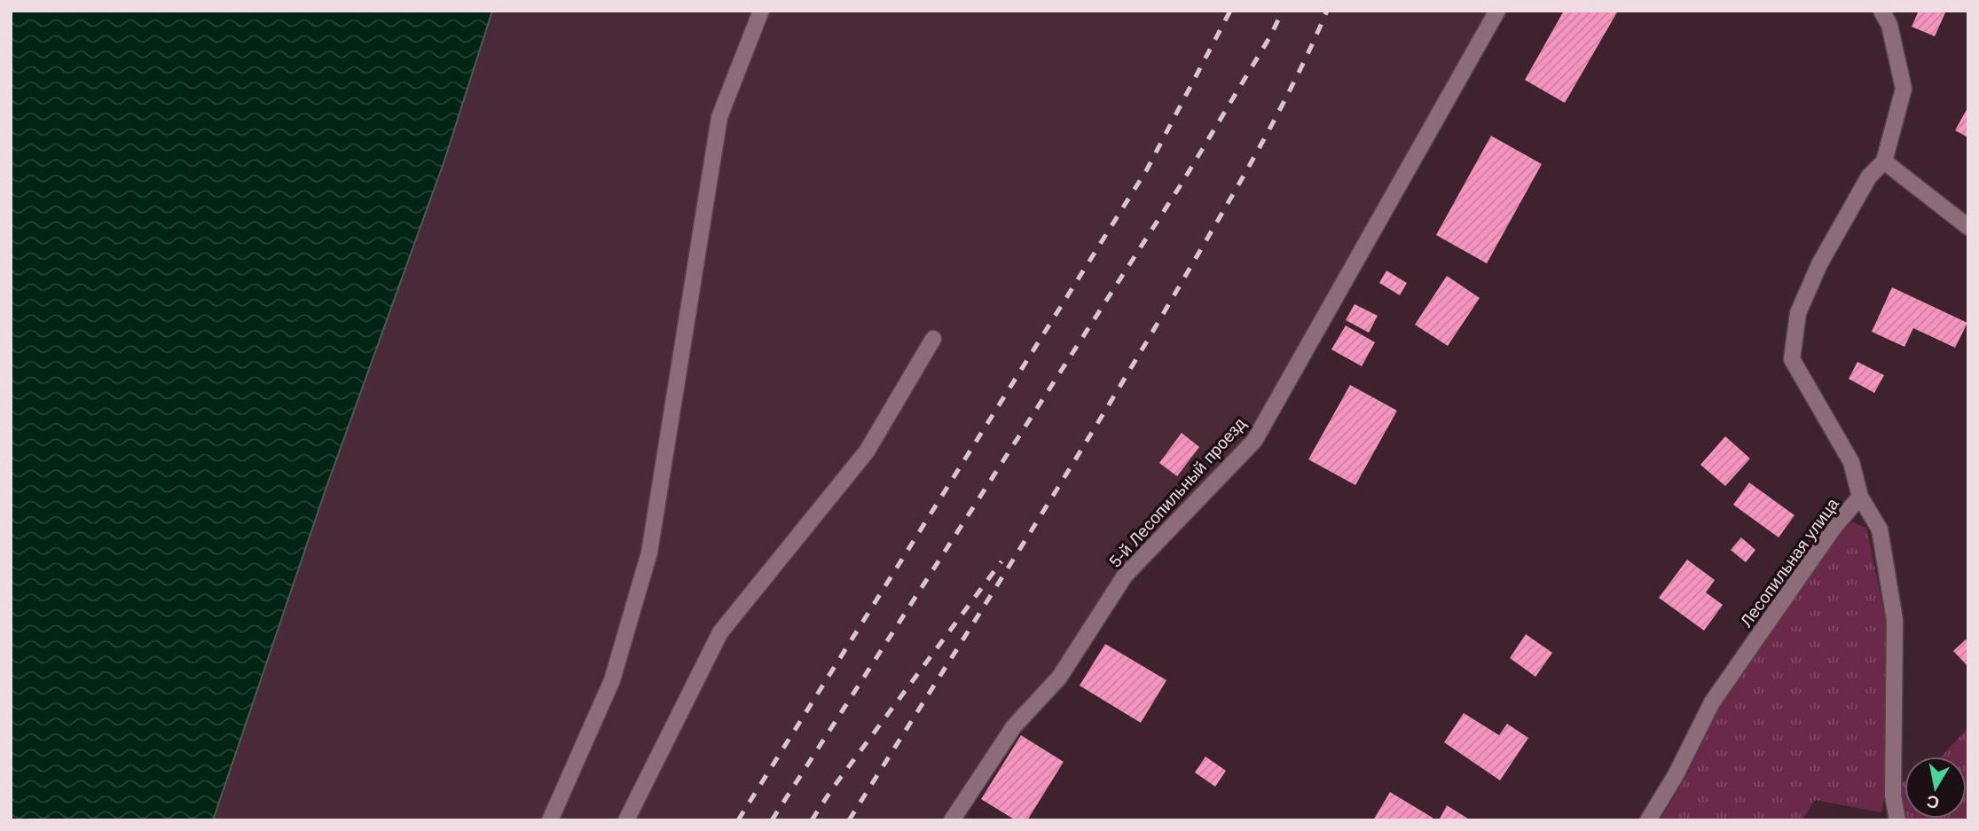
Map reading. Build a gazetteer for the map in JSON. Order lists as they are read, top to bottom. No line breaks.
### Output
{"streets":{"street":["5-й Лесопильный проезд","Лесопильная улица"]},"north":"bottom"}
